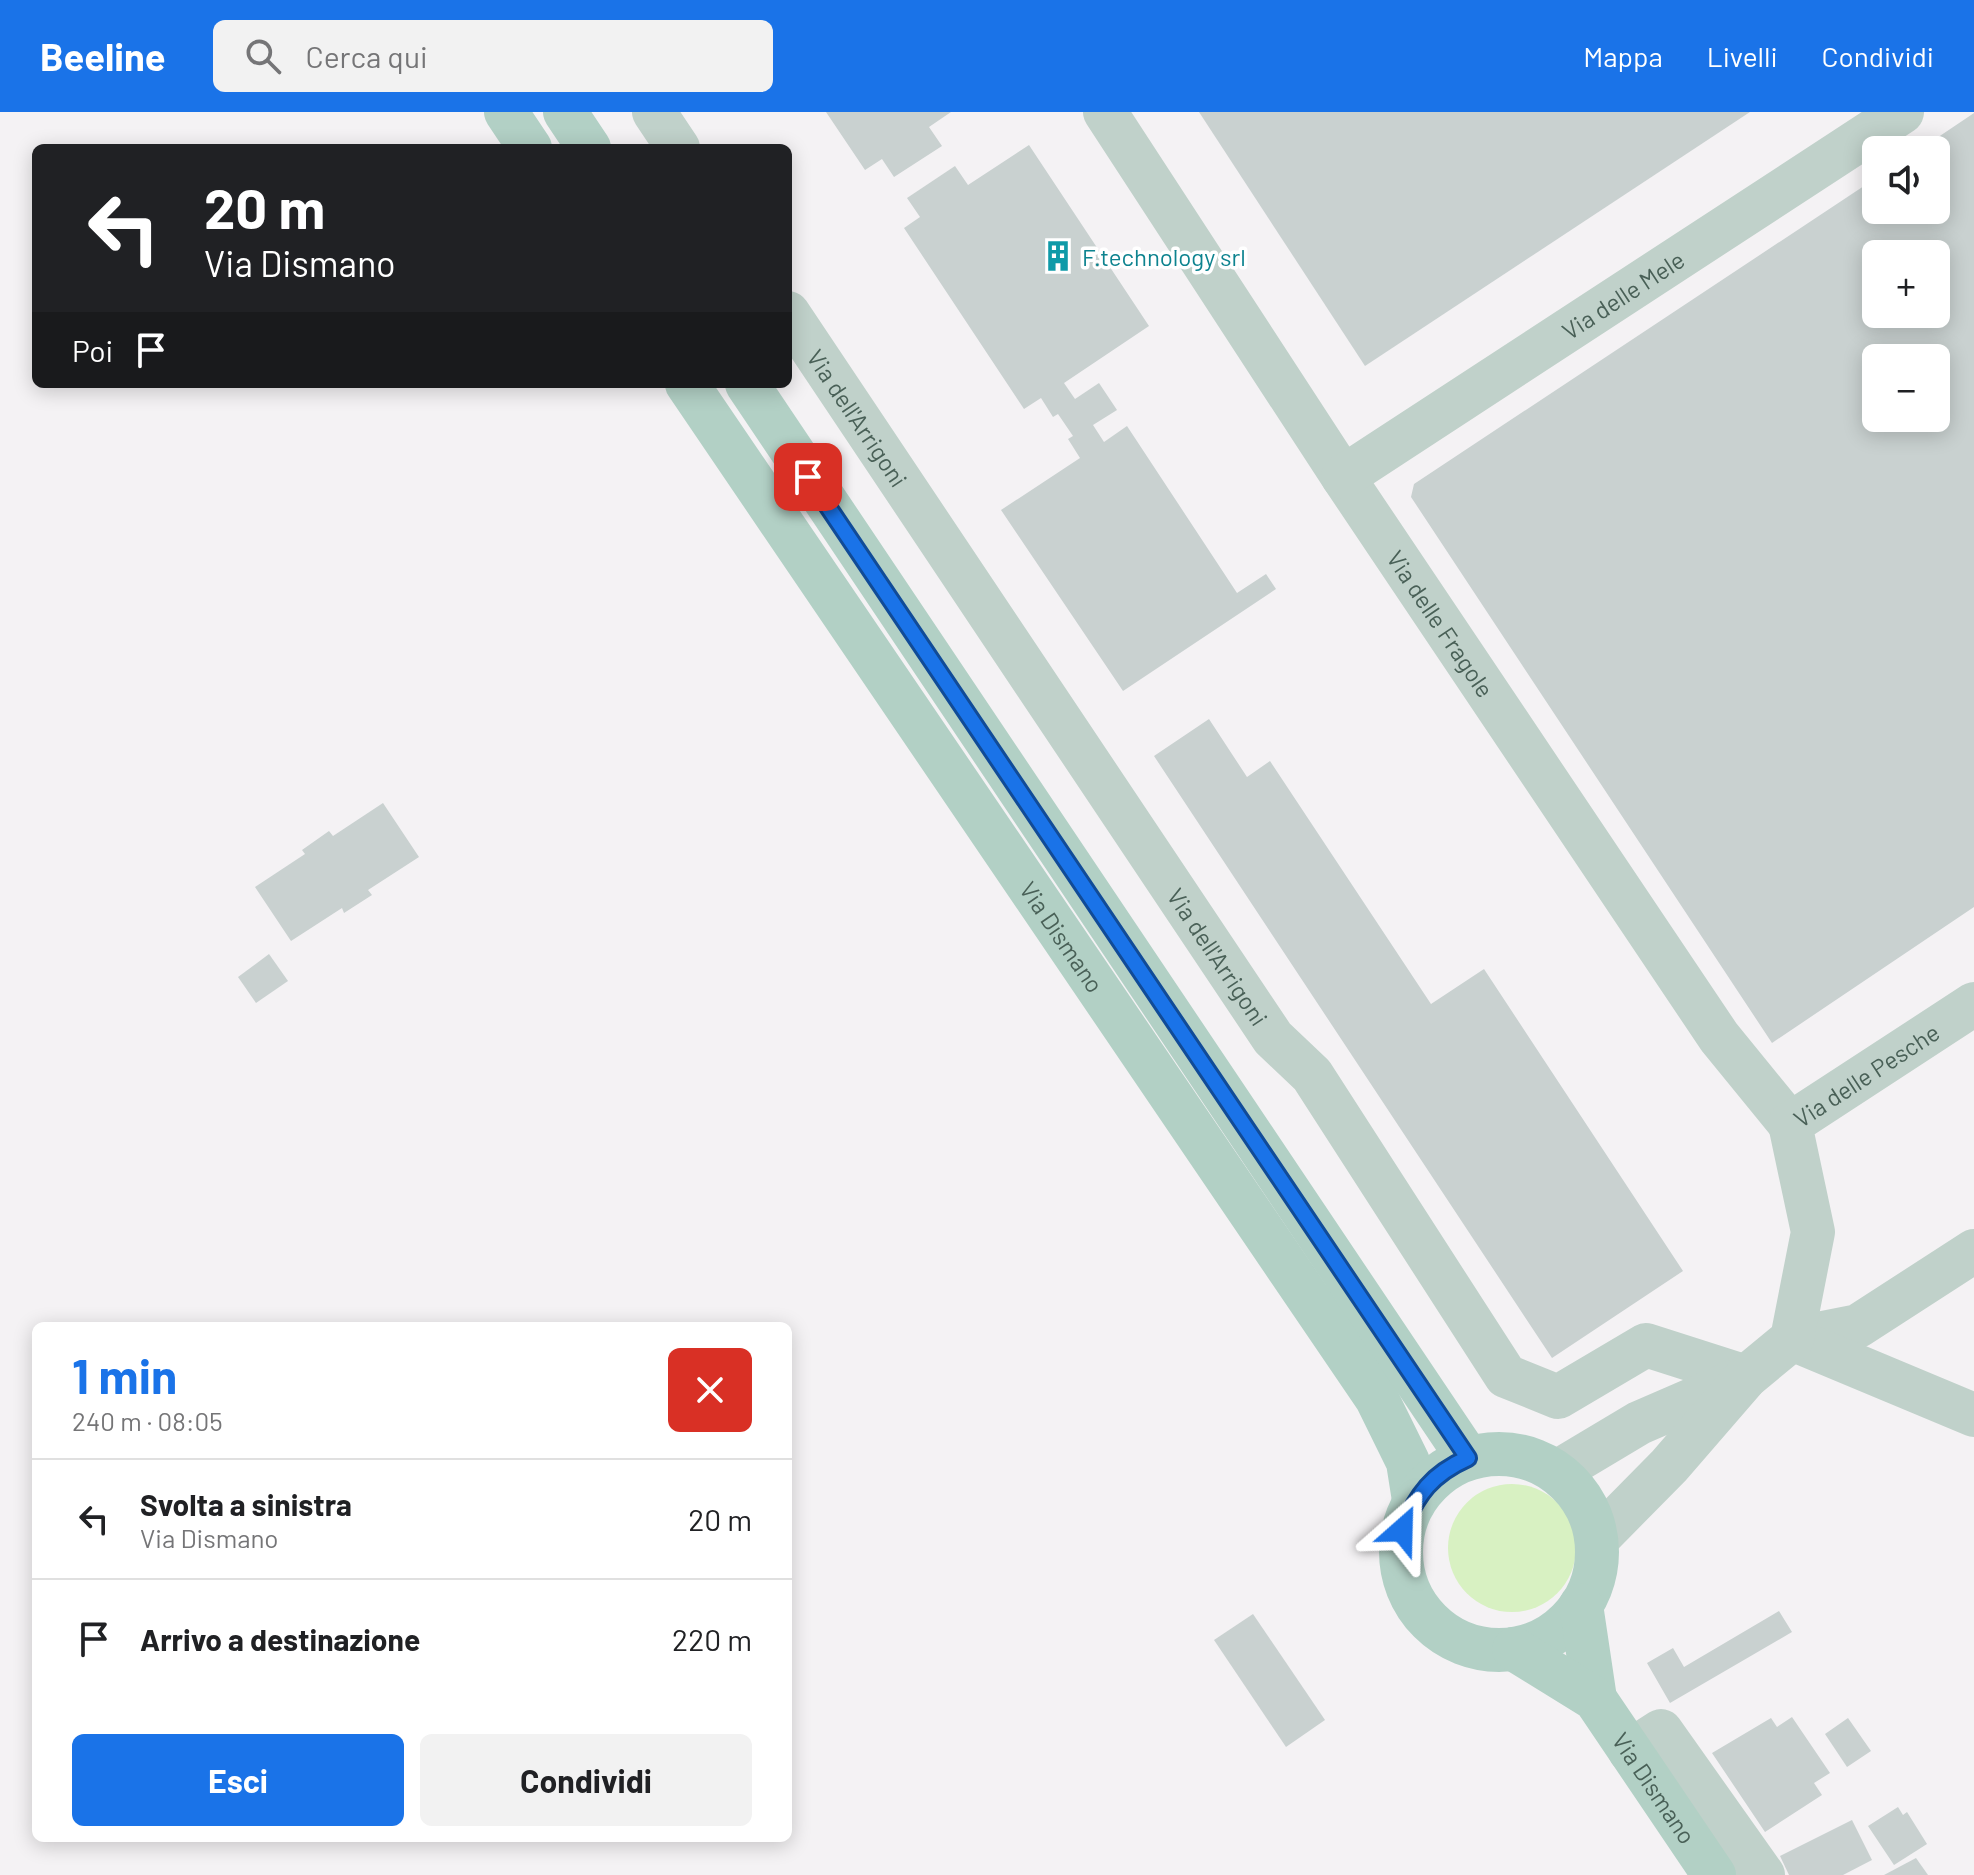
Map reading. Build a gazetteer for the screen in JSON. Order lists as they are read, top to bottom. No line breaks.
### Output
{"streets":{"main road":["Via Dismano"],"street":["Via delle Mele","Via dell'Arrigoni","Via delle Fragole","Via delle Pesche"]},"crossings":[["Via delle Mele","Via delle Fragole"],["Via delle Fragole","Via delle Pesche"]],"places":{"building":["F.technology srl"]},"page":{"header":"Beeline","search":"Cerca qui","nav":["Mappa","Livelli","Condividi"],"map_buttons":["+","−"],"turn":["20 m","Via Dismano"],"then":"Poi","heading":["1 min","240 m · 08:05"],"list":[{"name":"Svolta a sinistra","note":"Via Dismano","value":"20 m"},{"name":"Arrivo a destinazione","value":"220 m"}],"buttons":["Esci","Condividi"]}}
